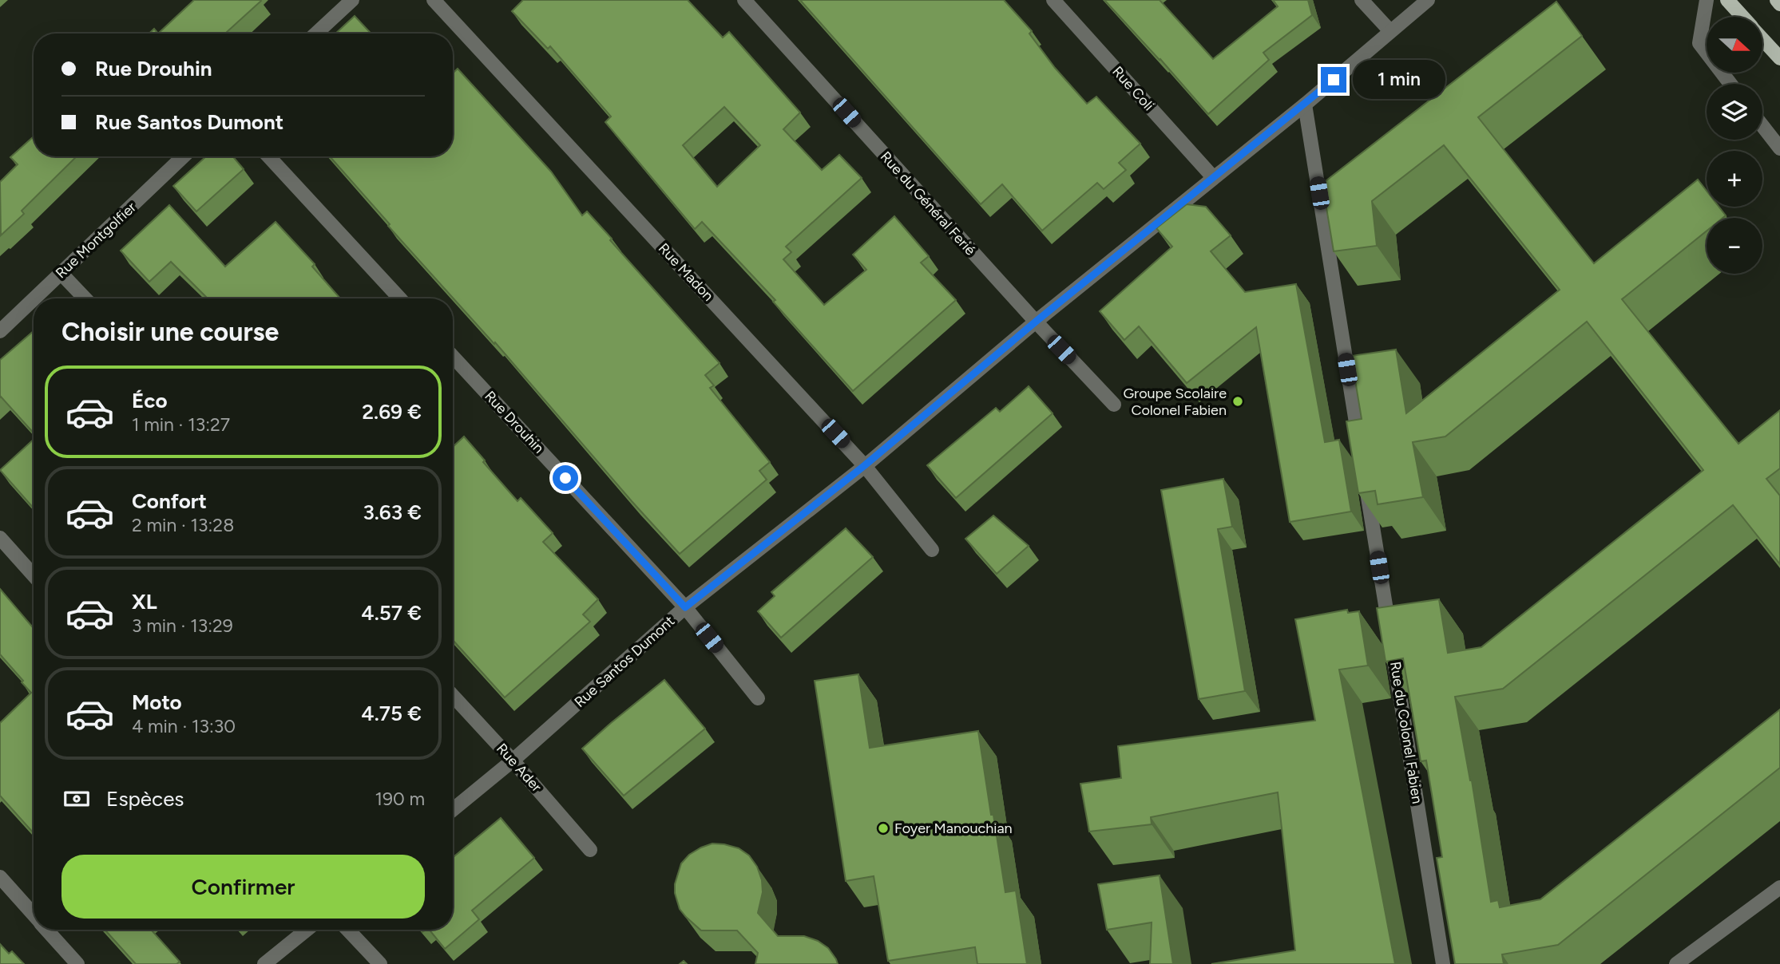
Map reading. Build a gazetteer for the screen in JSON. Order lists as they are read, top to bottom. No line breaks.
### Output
{"streets":{"street":["Rue Coli","Rue du Général Ferié","Rue Montgolfier","Rue Madon","Rue Drouhin","Rue Santos Dumont","Rue du Colonel Fabien","Rue Ader"]},"crossings":[["Rue Coli","Rue Santos Dumont"],["Rue du Général Ferié","Rue Santos Dumont"],["Rue Madon","Rue Santos Dumont"],["Rue Drouhin","Rue Santos Dumont"],["Rue Santos Dumont","Rue Ader"]],"places":["Groupe Scolaire Colonel Fabien","Foyer Manouchian"],"north":"right","page":{"map_buttons":["+","−"],"banner":["Rue Drouhin","Rue Santos Dumont"],"bubble":"1 min","heading":"Choisir une course","list":[{"name":"Éco","note":"1 min · 13:27","value":"2.69 €"},{"name":"Confort","note":"2 min · 13:28","value":"3.63 €"},{"name":"XL","note":"3 min · 13:29","value":"4.57 €"},{"name":"Moto","note":"4 min · 13:30","value":"4.75 €"}],"pay":["Espèces","190 m"],"buttons":"Confirmer"}}
